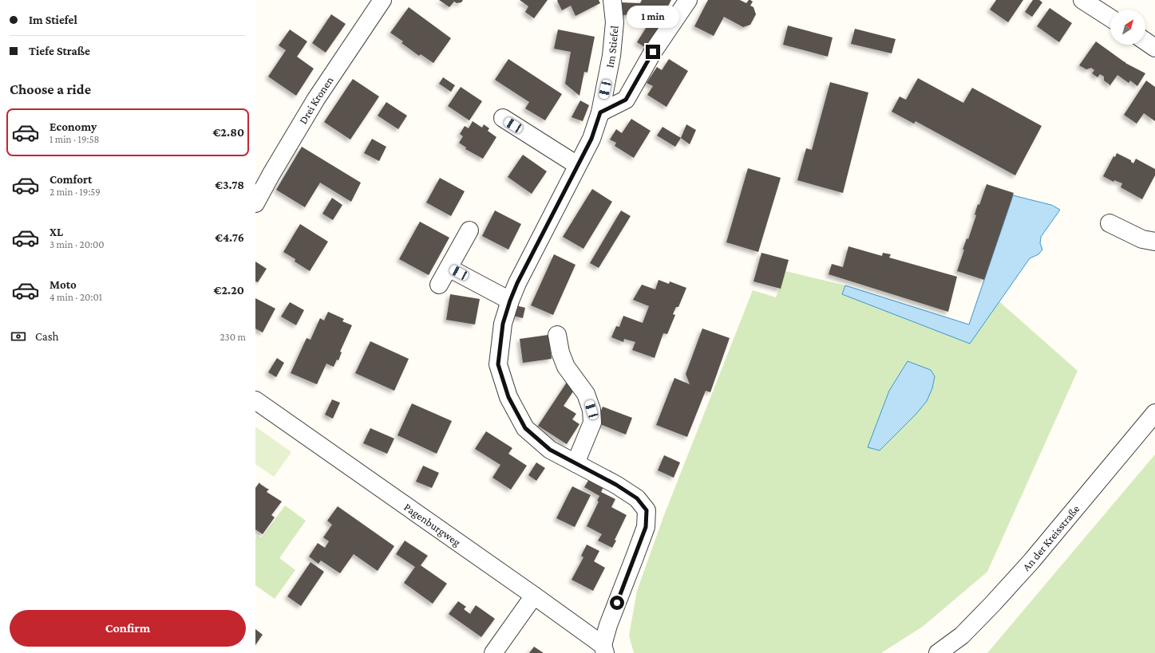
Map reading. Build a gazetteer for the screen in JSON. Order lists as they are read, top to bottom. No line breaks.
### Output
{"streets":{"street":["Im Stiefel","Drei Kronen","Pagenburgweg","An der Kreisstraße"]},"crossings":[["Im Stiefel","Pagenburgweg"]],"north":"top right","page":{"banner":["Im Stiefel","Tiefe Straße"],"bubble":"1 min","heading":"Choose a ride","list":[{"name":"Economy","note":"1 min · 19:58","value":"€2.80"},{"name":"Comfort","note":"2 min · 19:59","value":"€3.78"},{"name":"XL","note":"3 min · 20:00","value":"€4.76"},{"name":"Moto","note":"4 min · 20:01","value":"€2.20"}],"pay":["Cash","230 m"],"buttons":"Confirm"}}
